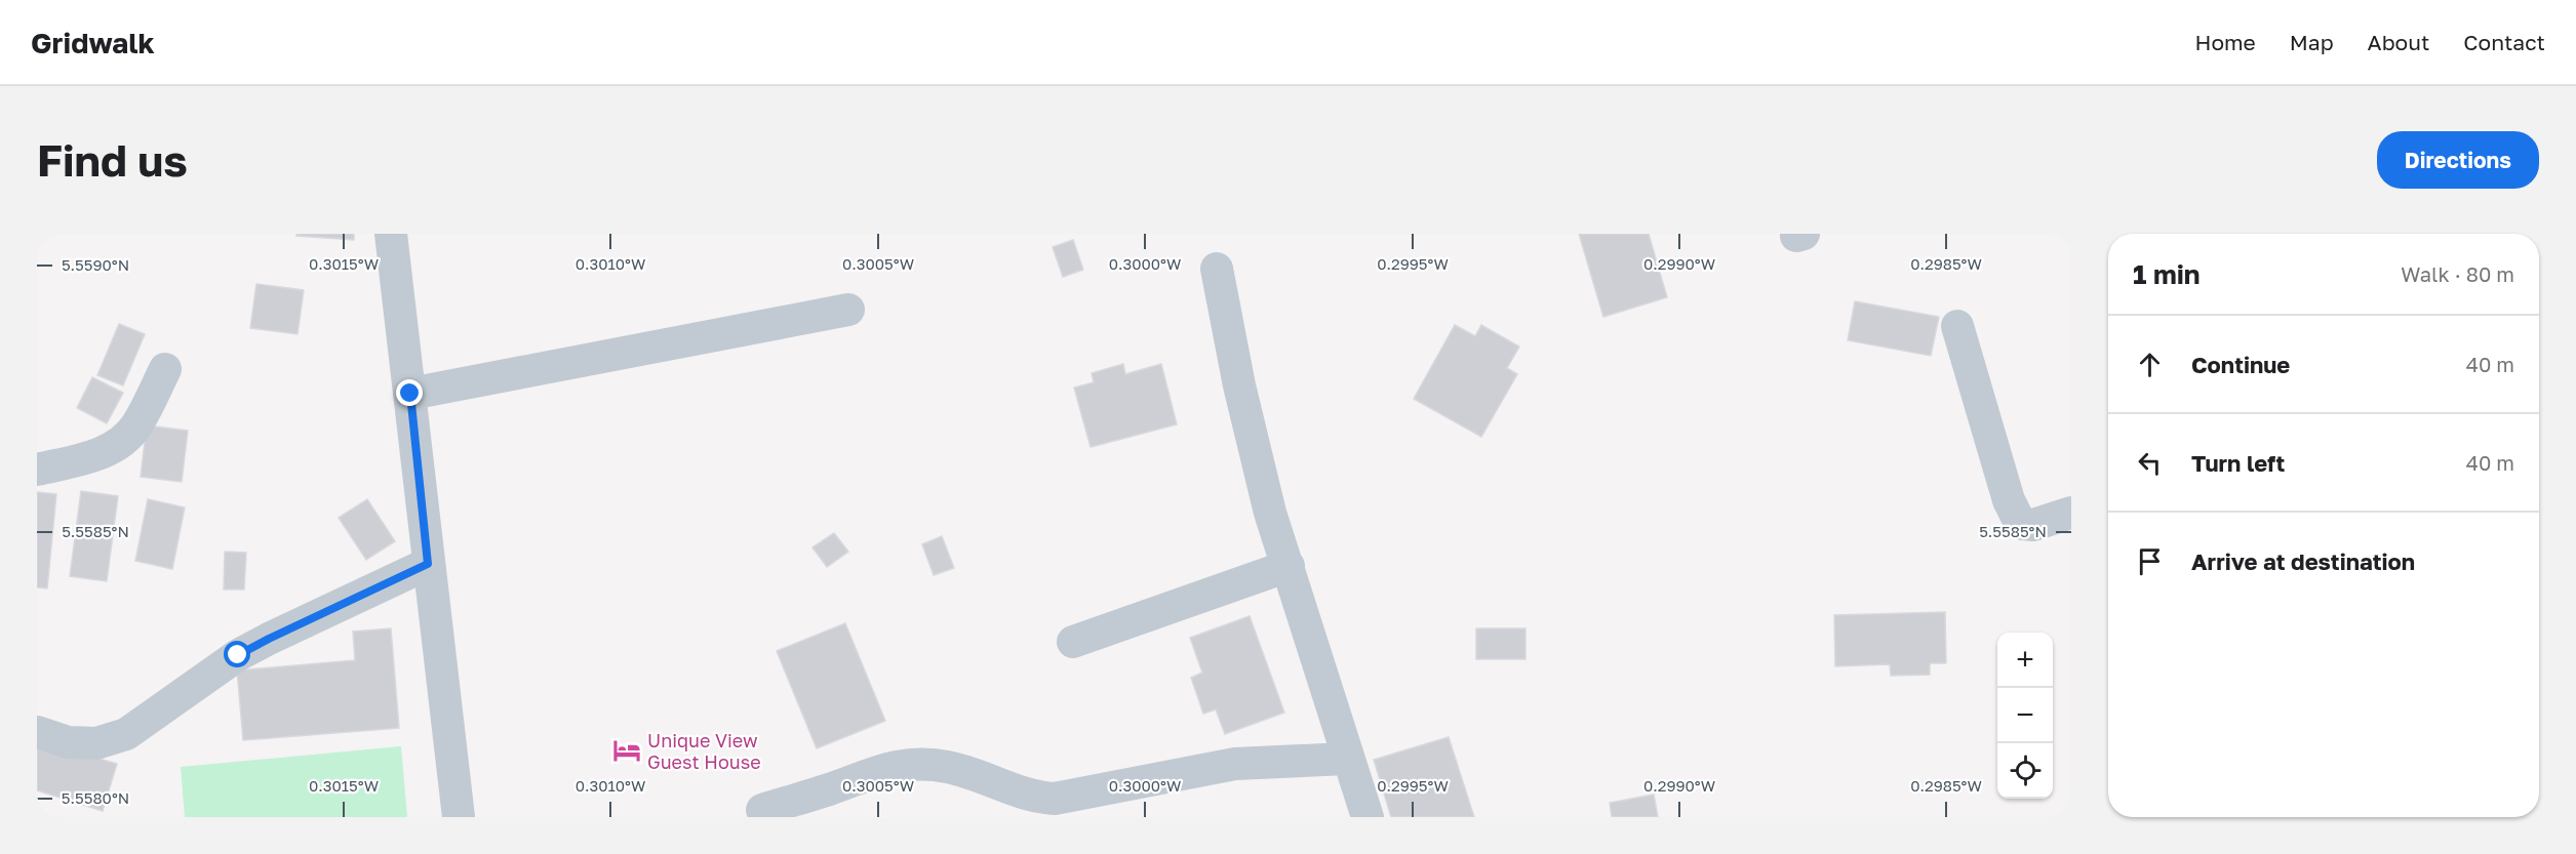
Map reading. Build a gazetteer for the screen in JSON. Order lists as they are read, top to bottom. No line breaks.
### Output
{"places":{"hotel":["Unique View Guest House"]},"page":{"header":"Gridwalk","nav":["Home","Map","About","Contact"],"buttons":"Directions","title":"Find us","heading":["1 min","Walk · 80 m"],"list":[["Continue","40 m"],["Turn left","40 m"],"Arrive at destination"],"map_buttons":["+","−"]},"coordinates":["0.3015°W","0.3010°W","0.3005°W","0.3000°W","0.2995°W","0.2990°W","0.2985°W","5.5590°N","5.5585°N","5.5580°N"]}
